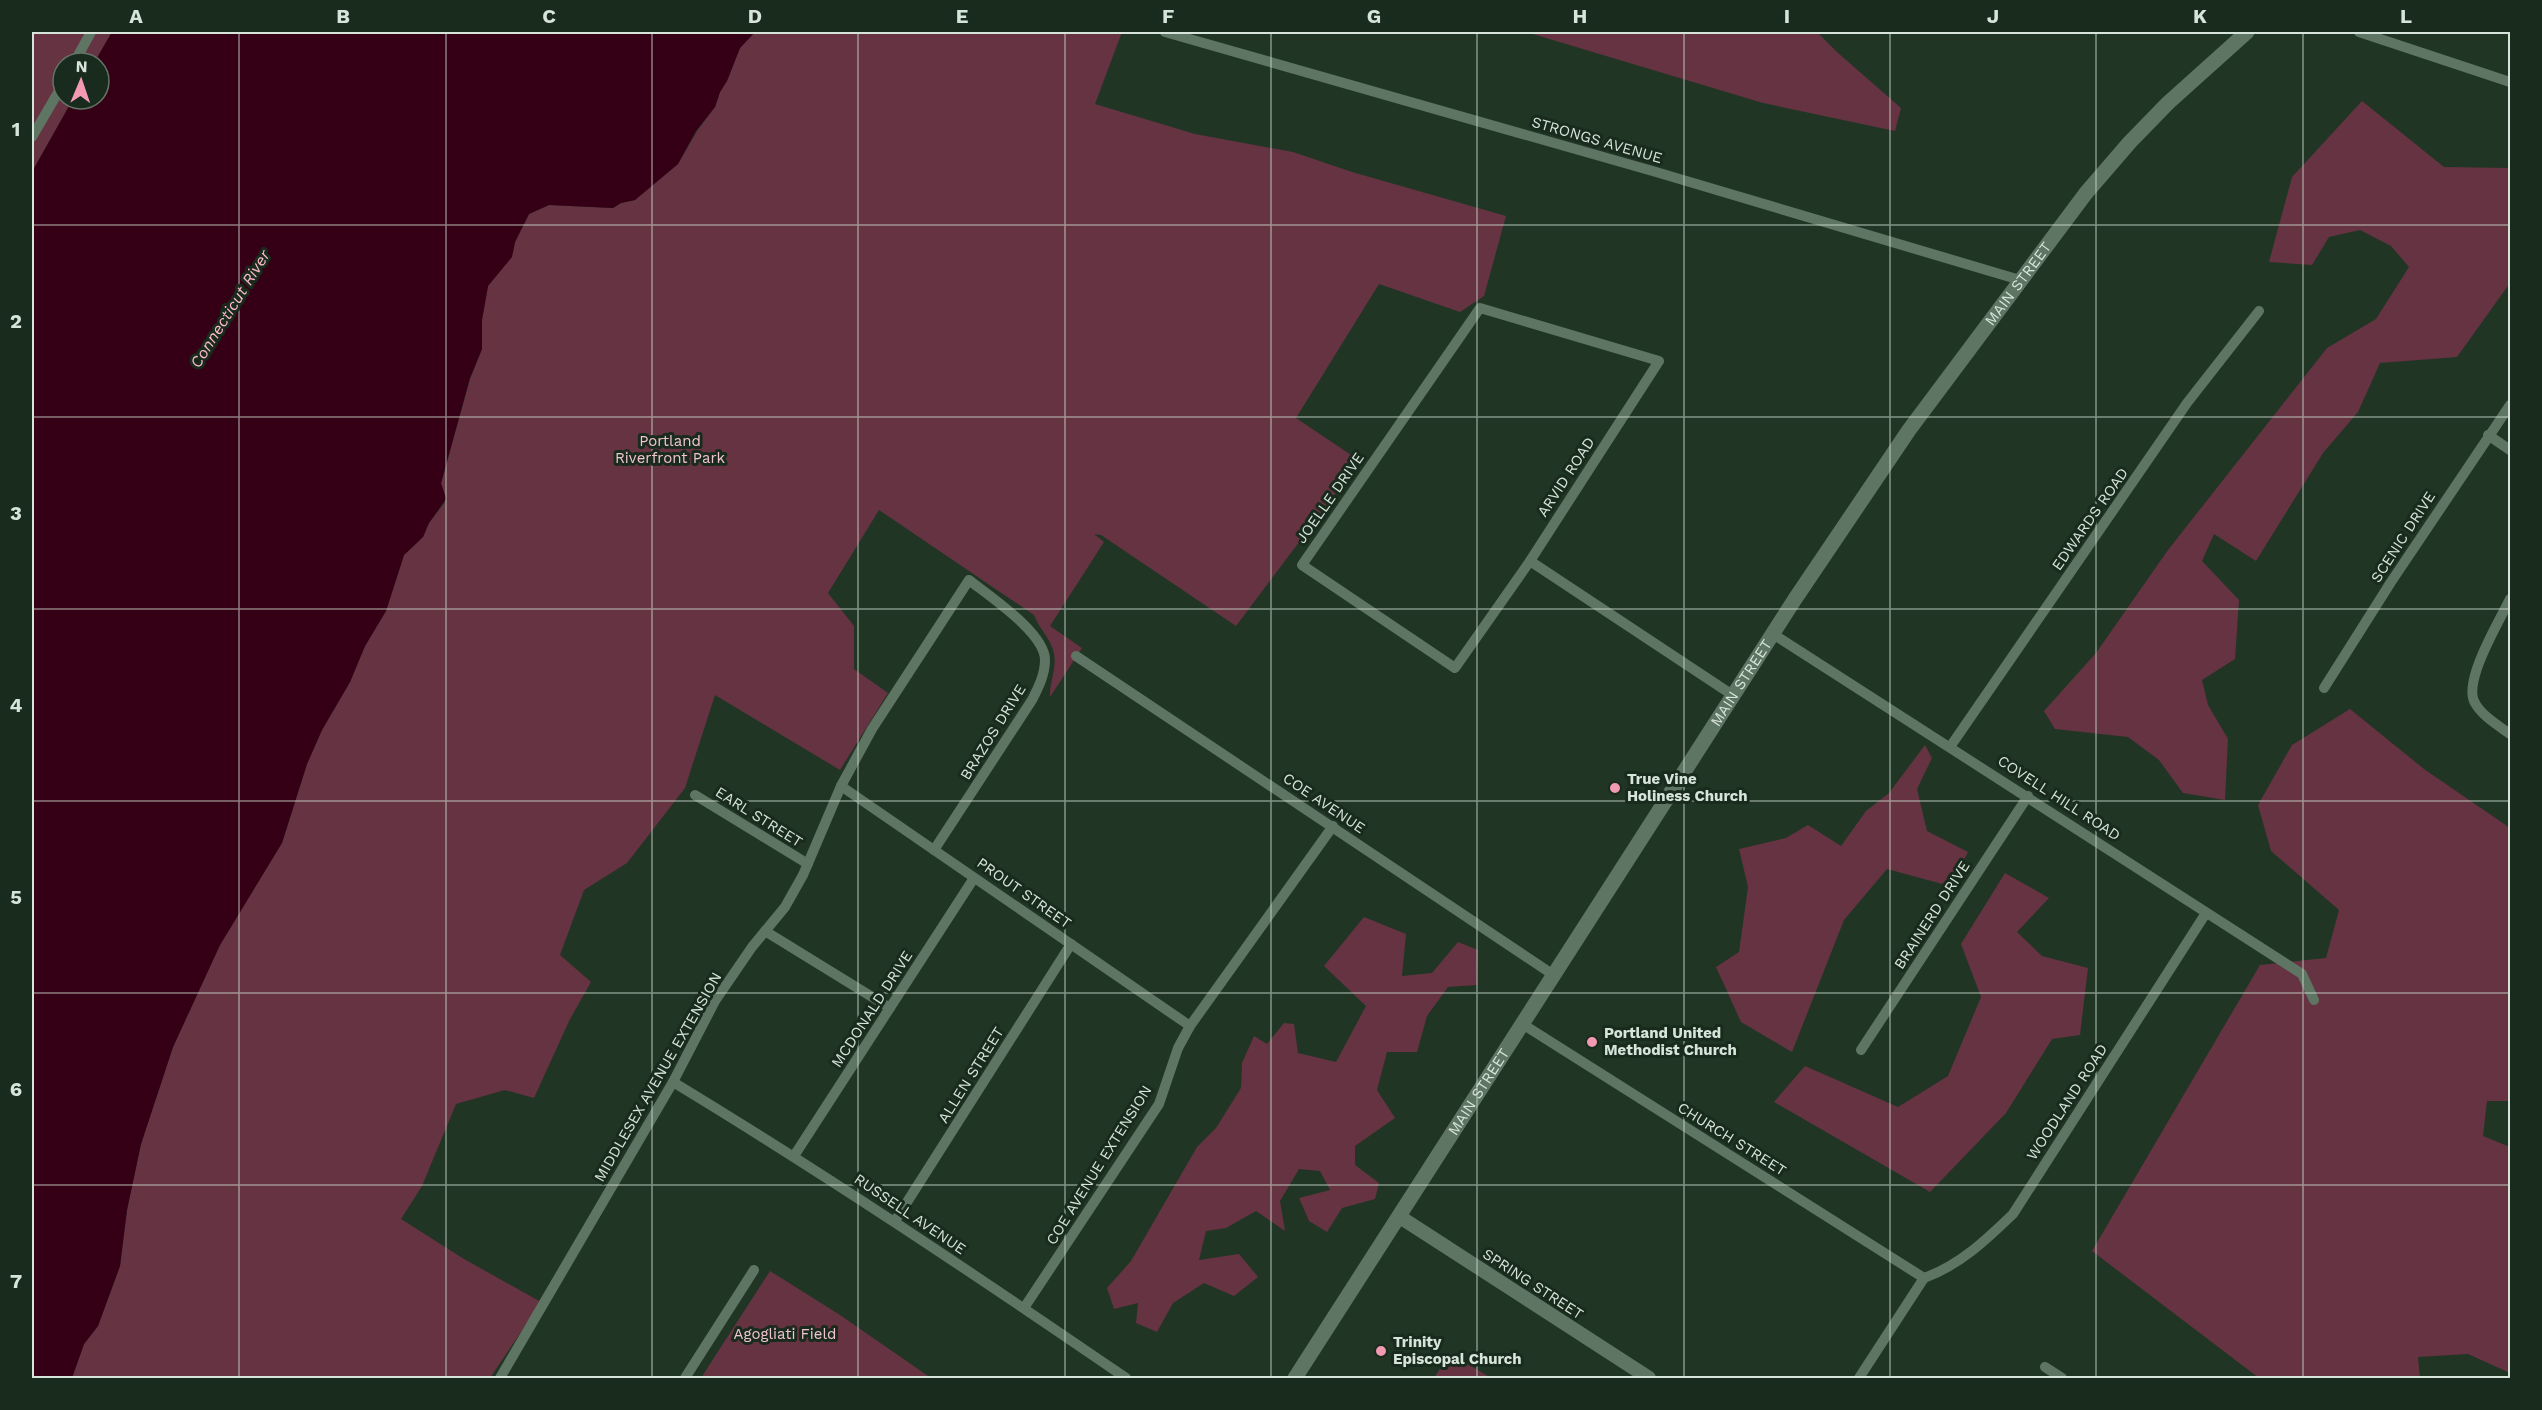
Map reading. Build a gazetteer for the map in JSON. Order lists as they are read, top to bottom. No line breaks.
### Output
{"streets":{"main road":["MAIN STREET"],"street":["STRONGS AVENUE","ARVID ROAD","JOELLE DRIVE","EDWARDS ROAD","SCENIC DRIVE","BRAZOS DRIVE","COVELL HILL ROAD","COE AVENUE","EARL STREET","PROUT STREET","BRAINERD DRIVE","MCDONALD DRIVE","ALLEN STREET","MIDDLESEX AVENUE EXTENSION","WOODLAND ROAD","CHURCH STREET","COE AVENUE EXTENSION","RUSSELL AVENUE","SPRING STREET"]},"crossings":[["STRONGS AVENUE","MAIN STREET"],["MAIN STREET","COVELL HILL ROAD"],["MAIN STREET","COE AVENUE"],["MAIN STREET","CHURCH STREET"],["MAIN STREET","SPRING STREET"],["ARVID ROAD","JOELLE DRIVE"],["EDWARDS ROAD","COVELL HILL ROAD"],["BRAZOS DRIVE","PROUT STREET"],["BRAZOS DRIVE","MIDDLESEX AVENUE EXTENSION"],["COVELL HILL ROAD","BRAINERD DRIVE"],["COVELL HILL ROAD","WOODLAND ROAD"],["COE AVENUE","COE AVENUE EXTENSION"],["EARL STREET","MIDDLESEX AVENUE EXTENSION"],["PROUT STREET","MCDONALD DRIVE"],["PROUT STREET","ALLEN STREET"],["PROUT STREET","MIDDLESEX AVENUE EXTENSION"],["PROUT STREET","COE AVENUE EXTENSION"],["MCDONALD DRIVE","RUSSELL AVENUE"],["ALLEN STREET","RUSSELL AVENUE"],["MIDDLESEX AVENUE EXTENSION","RUSSELL AVENUE"],["WOODLAND ROAD","CHURCH STREET"],["COE AVENUE EXTENSION","RUSSELL AVENUE"]],"water":["Connecticut River"],"parks":["Portland Riverfront Park","Agogliati Field"],"places":["True Vine Holiness Church","Portland United Methodist Church","Trinity Episcopal Church"],"north":"top","grid":{"columns":["A","B","C","D","E","F","G","H","I","J","K","L"],"rows":["1","2","3","4","5","6","7"]}}
